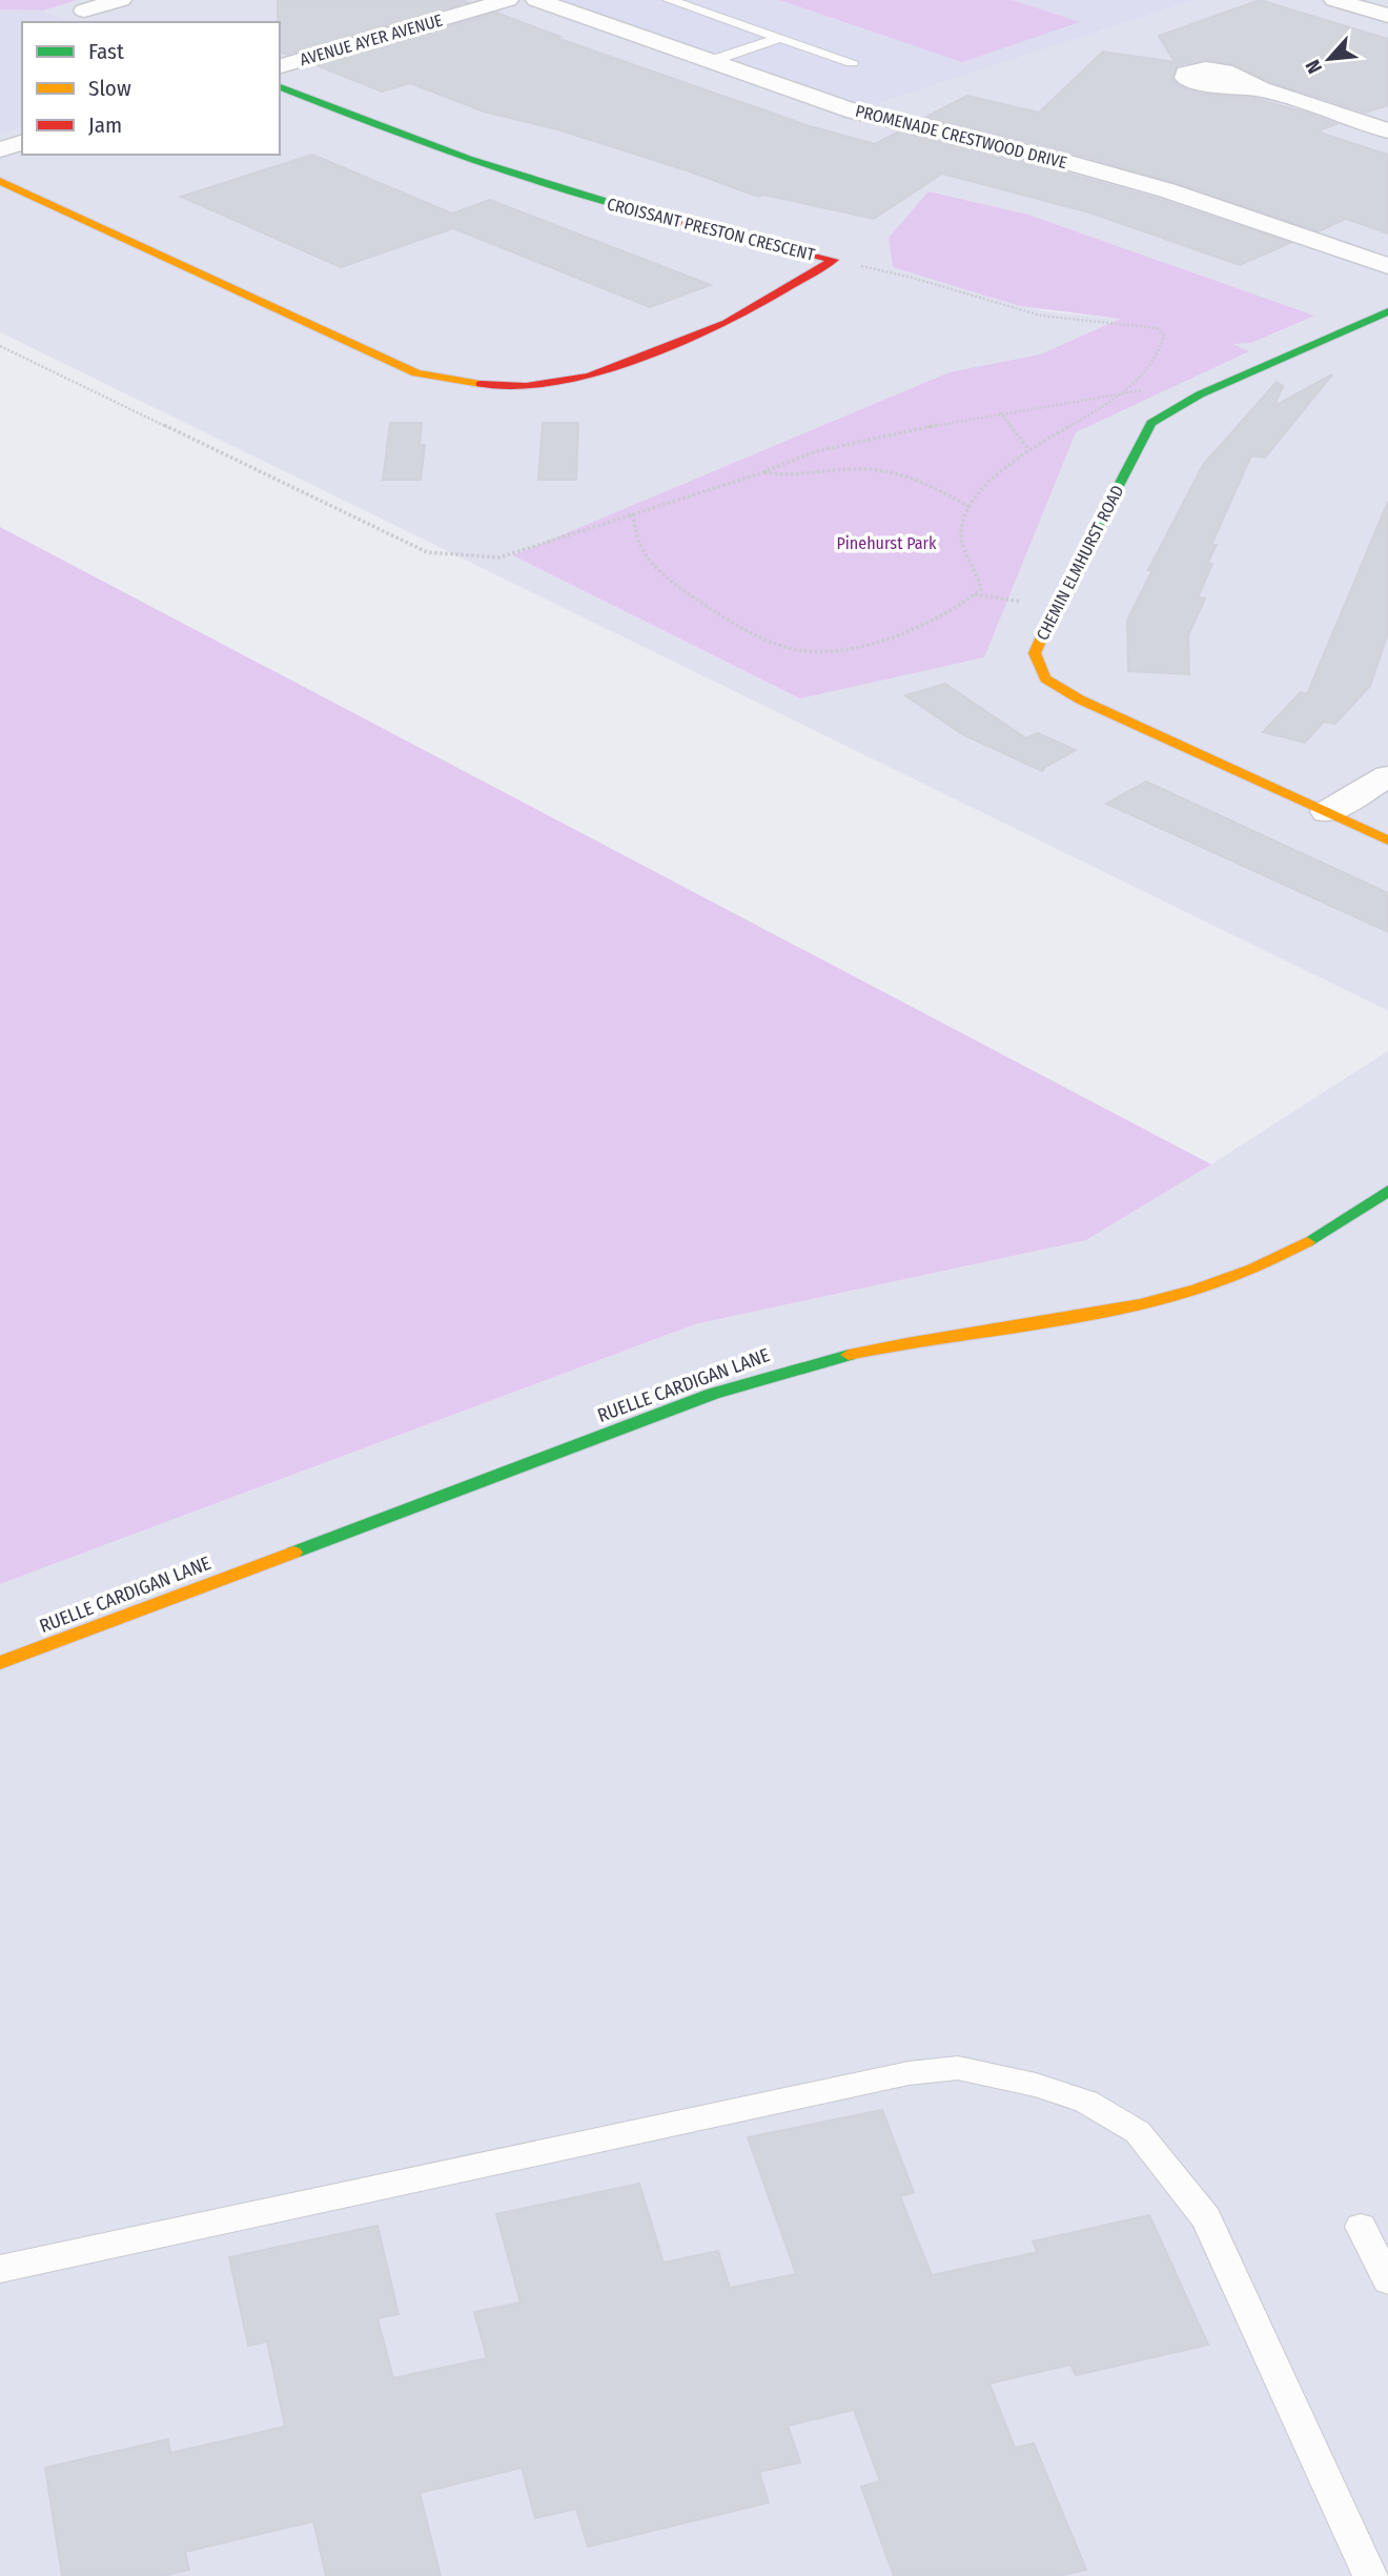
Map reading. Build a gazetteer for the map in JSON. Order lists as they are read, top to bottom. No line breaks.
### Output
{"streets":{"street":["AVENUE AYER AVENUE","PROMENADE CRESTWOOD DRIVE","CROISSANT PRESTON CRESCENT","CHEMIN ELMHURST ROAD","RUELLE CARDIGAN LANE"]},"parks":["Pinehurst Park"],"legend":["Fast","Slow","Jam"],"north":"bottom left"}
